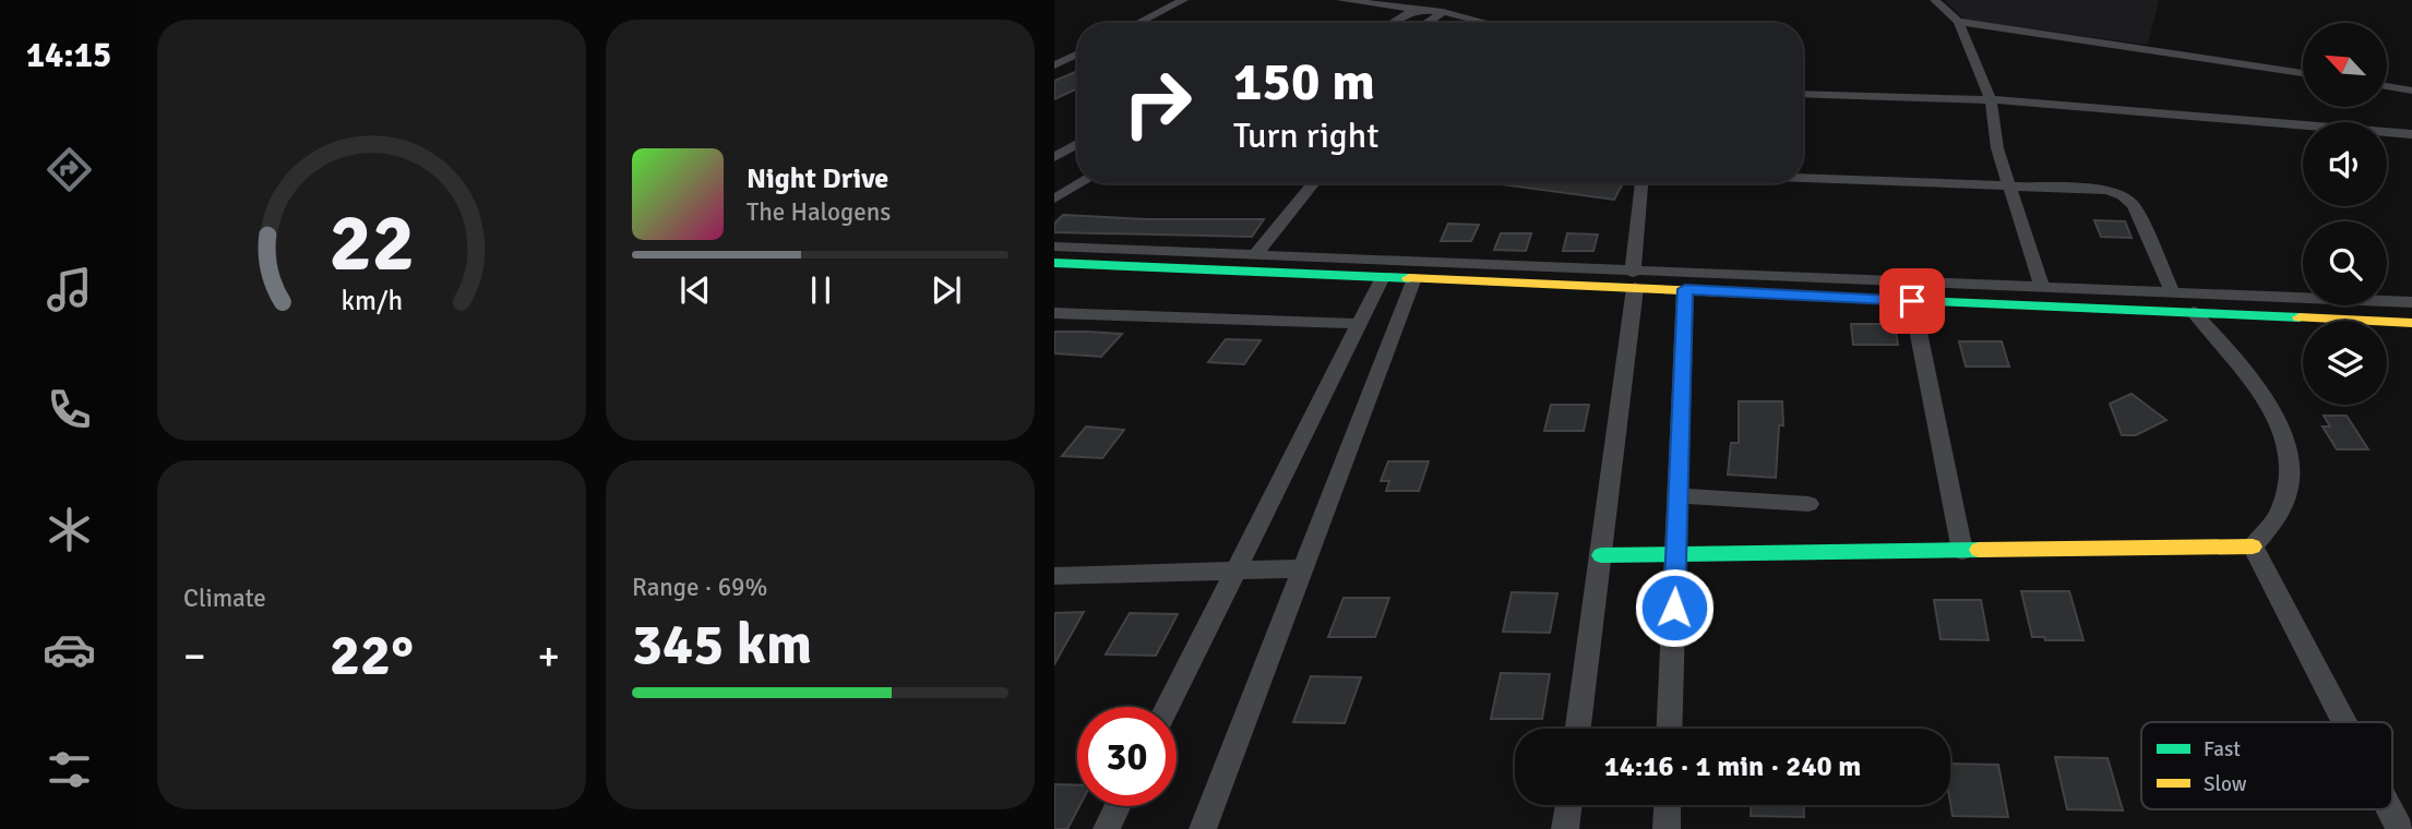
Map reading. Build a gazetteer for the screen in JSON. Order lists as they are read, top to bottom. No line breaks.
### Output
{"legend":["Fast","Slow"],"north":"top left","page":{"tabs":"14:15","turn":["150 m","Turn right"],"song":["Night Drive","The Halogens"],"tile":["Climate",["Range · 69%","345 km"]],"heat":["−","22°","+"],"limit":"30","trip":"14:16 · 1 min · 240 m","gauge":["22","km/h"]}}
